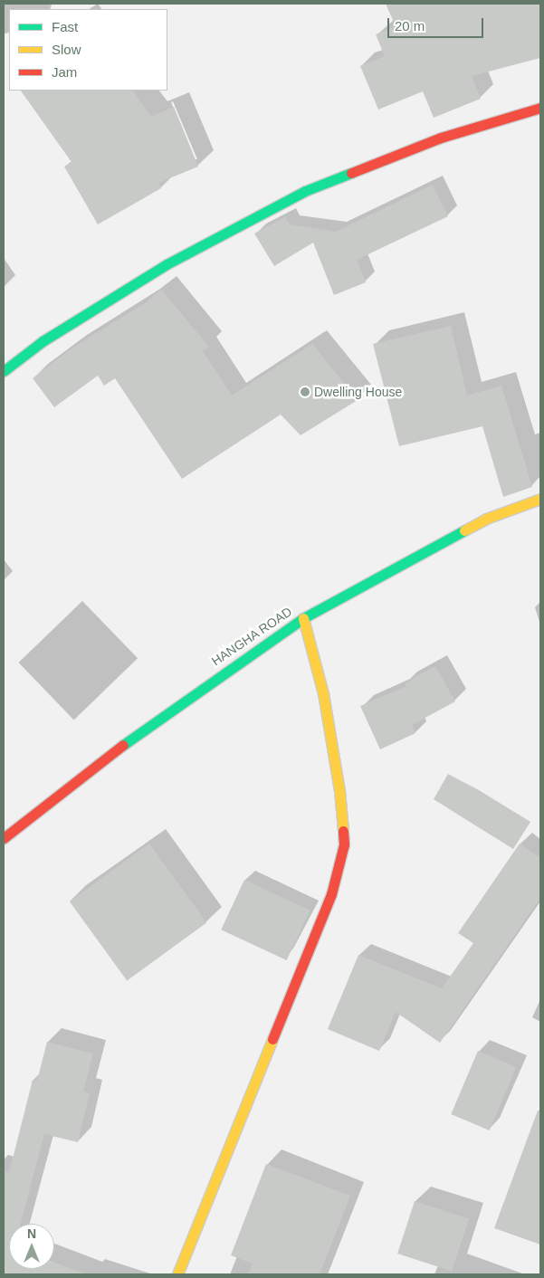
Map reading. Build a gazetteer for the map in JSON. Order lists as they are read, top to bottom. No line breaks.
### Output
{"streets":{"main road":["HANGHA ROAD"]},"places":["Dwelling House"],"legend":["Fast","Slow","Jam"],"scale_bar":"20 m","north":"top"}
